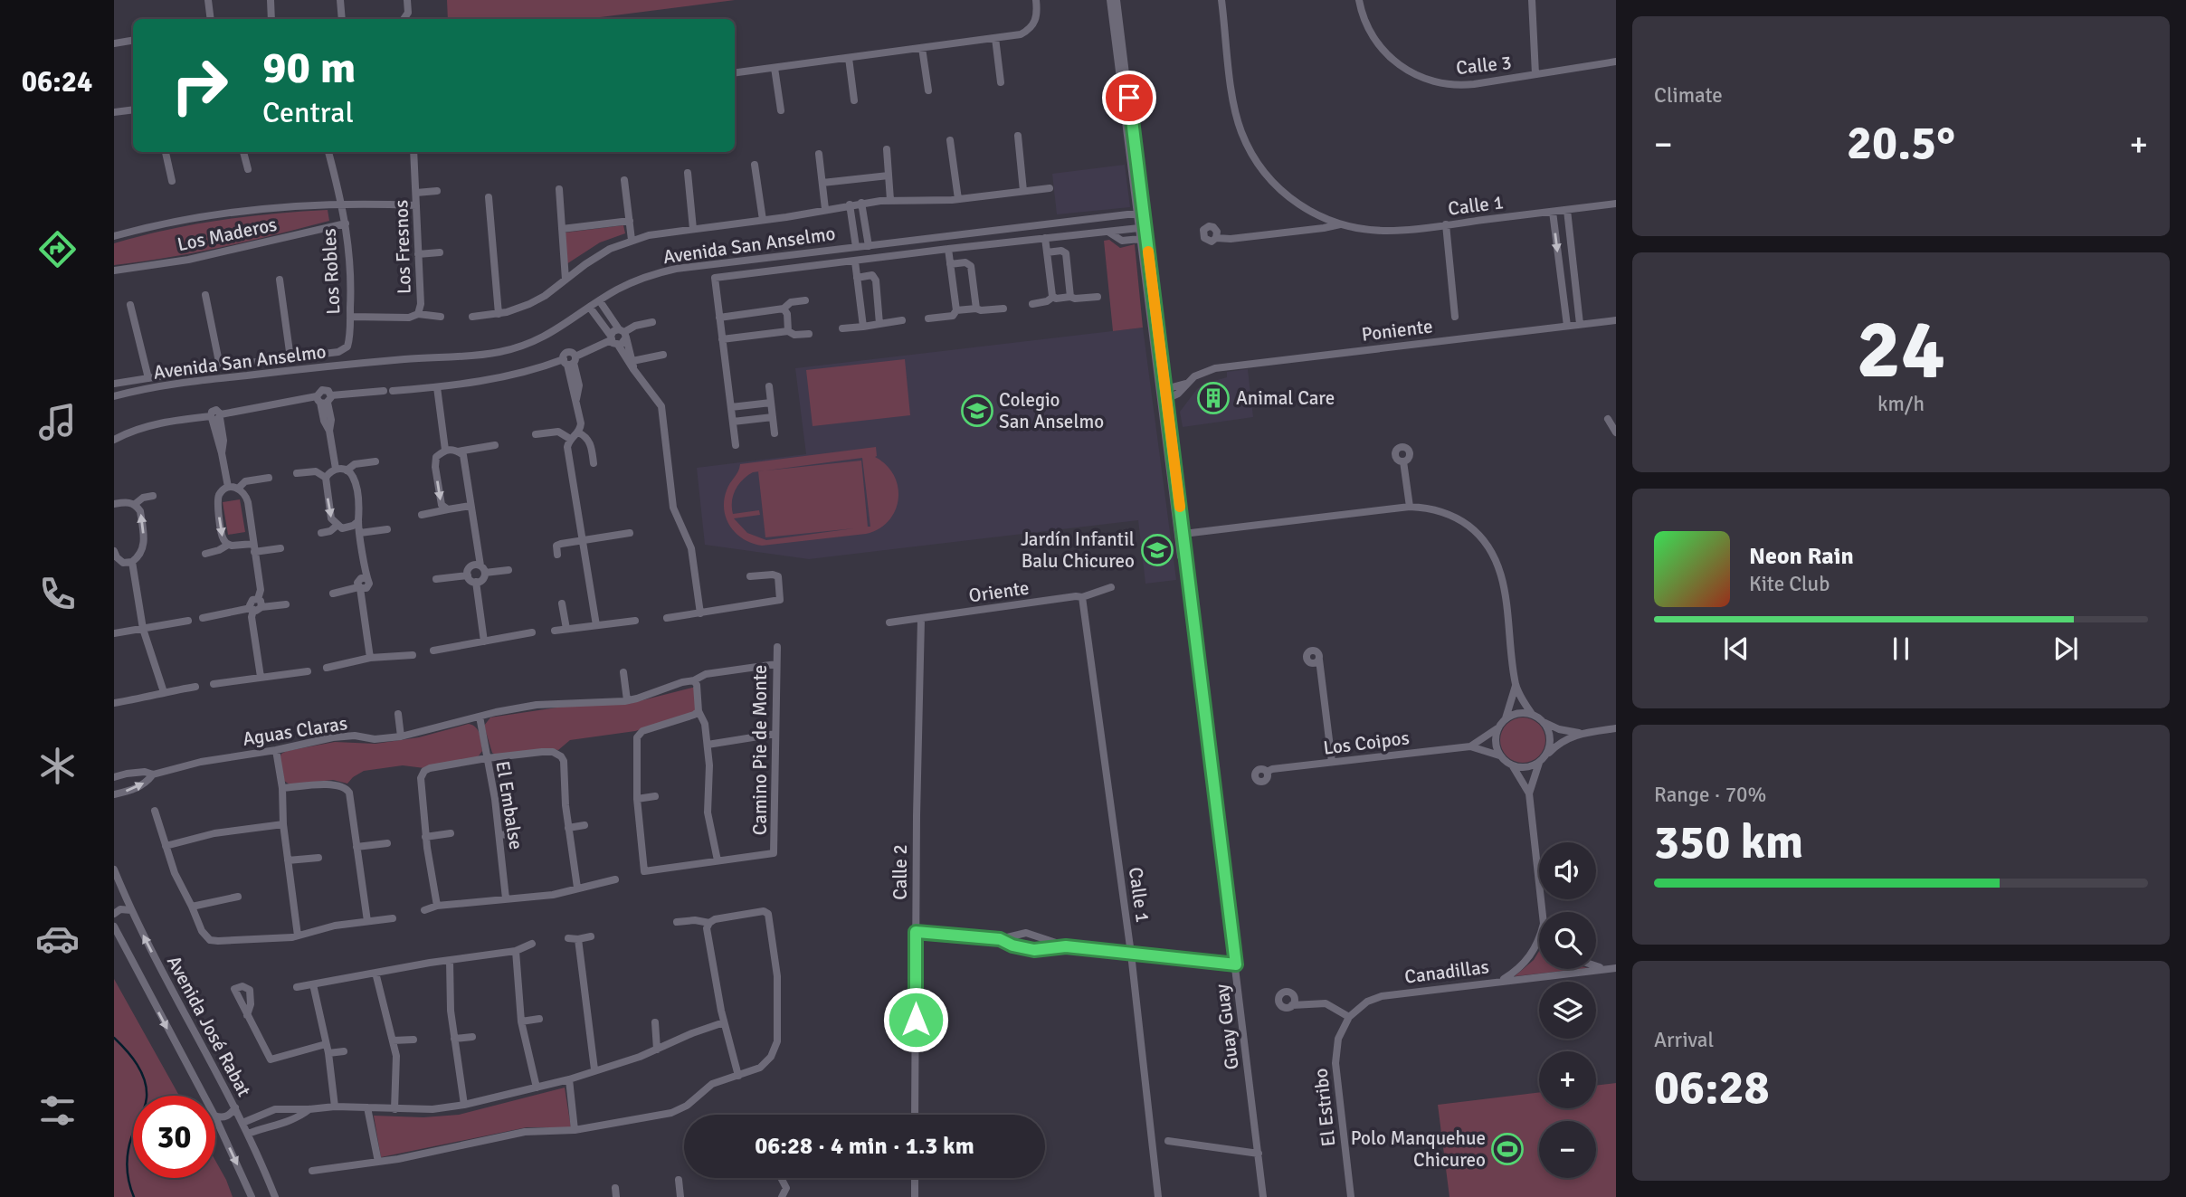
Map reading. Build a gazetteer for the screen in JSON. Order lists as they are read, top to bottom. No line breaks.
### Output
{"streets":{"street":["Calle 3","Calle 1","Los Maderos","Avenida San Anselmo","Los Fresnos","Los Robles","Poniente","Oriente","Aguas Claras","Los Coipos","Camino Pie de Monte","El Embalse","Calle 2","Canadillas","Avenida José Rabat","Guay Guay","El Estribo"]},"crossings":[["Calle 1","Oriente"],["Los Maderos","Los Fresnos"],["Los Maderos","Los Robles"],["Avenida San Anselmo","Guay Guay"],["Los Fresnos","Los Robles"],["Poniente","Guay Guay"],["Oriente","Calle 2"],["Aguas Claras","Camino Pie de Monte"],["Aguas Claras","El Embalse"],["Canadillas","El Estribo"]],"places":{"building":["Animal Care"],"school or university":["Colegio San Anselmo","Jardín Infantil Balu Chicureo"],"sports":["Polo Manquehue Chicureo"]},"page":{"tabs":"06:24","tile":["Climate",["24","km/h"],["Range · 70%","350 km"],["Arrival","06:28"]],"turn":["90 m","Central"],"heat":["−","20.5°","+"],"song":["Neon Rain","Kite Club"],"map_buttons":["+","−"],"limit":"30","trip":"06:28 · 4 min · 1.3 km"}}
